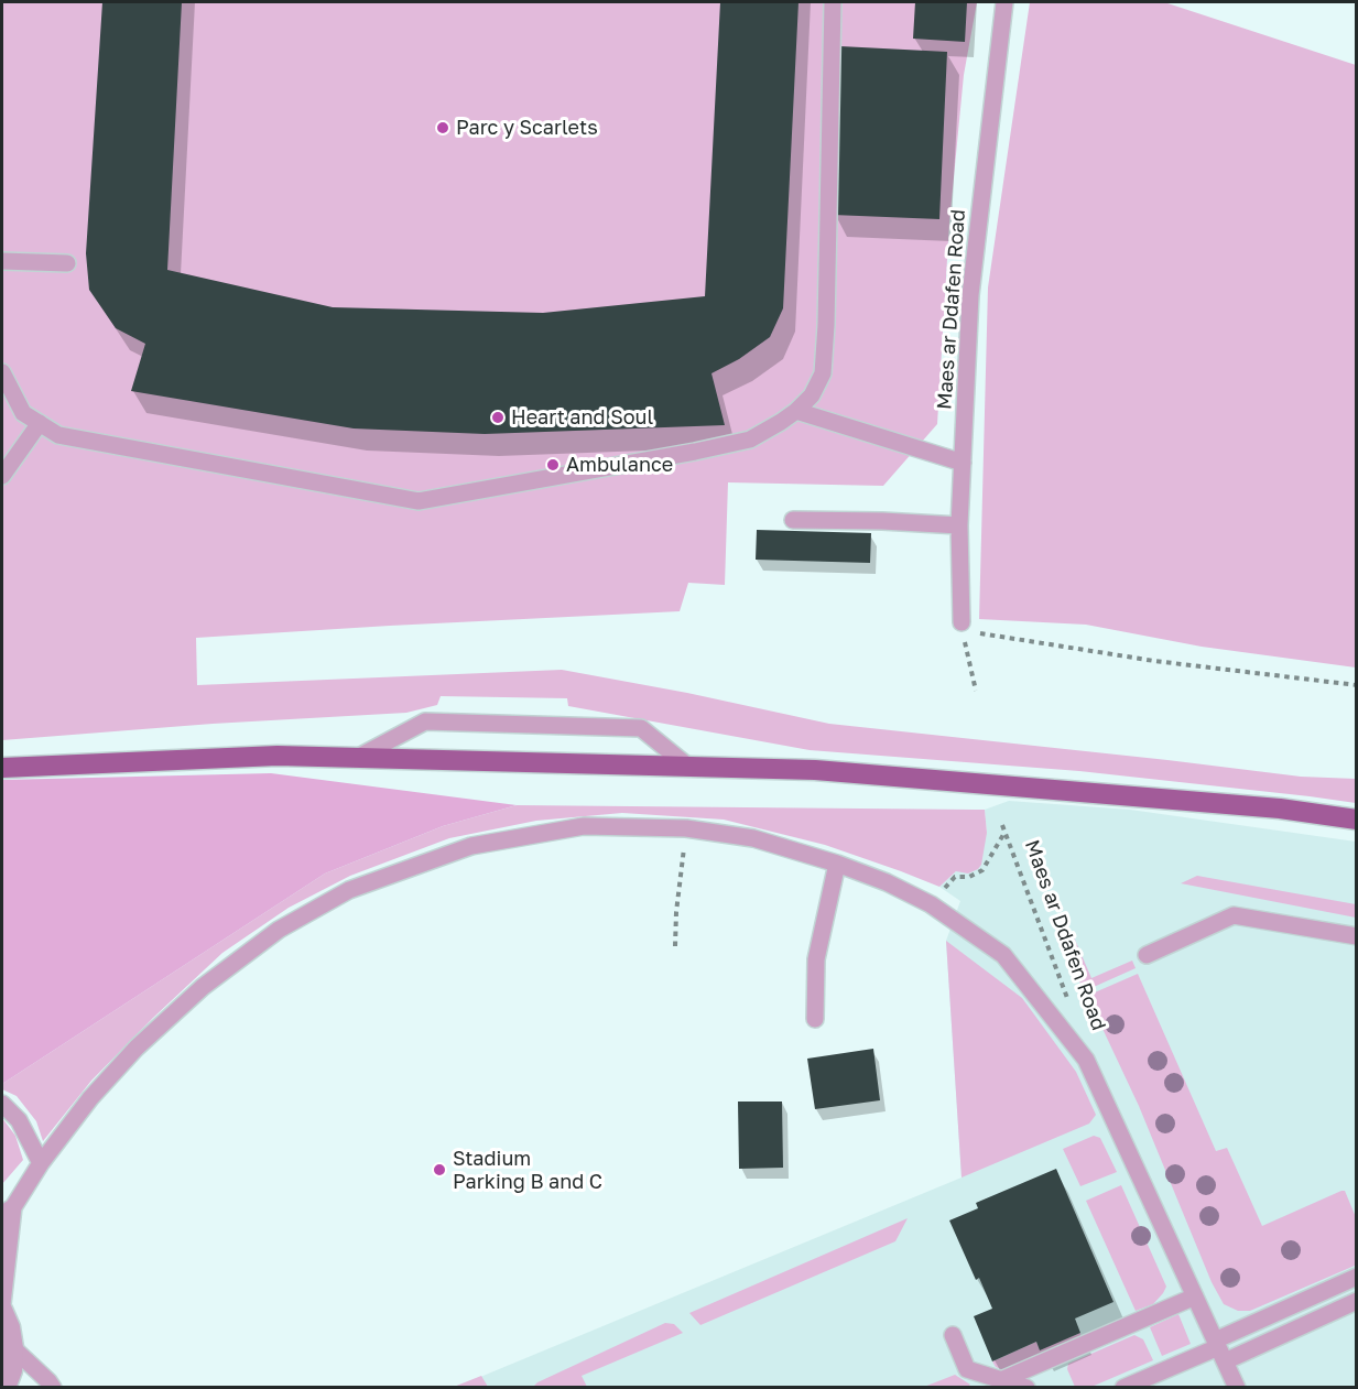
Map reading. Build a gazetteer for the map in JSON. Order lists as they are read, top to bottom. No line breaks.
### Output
{"streets":{"lane":["Maes ar Ddafen Road"]},"places":["Parc y Scarlets","Heart and Soul","Ambulance","Stadium Parking B and C"]}
